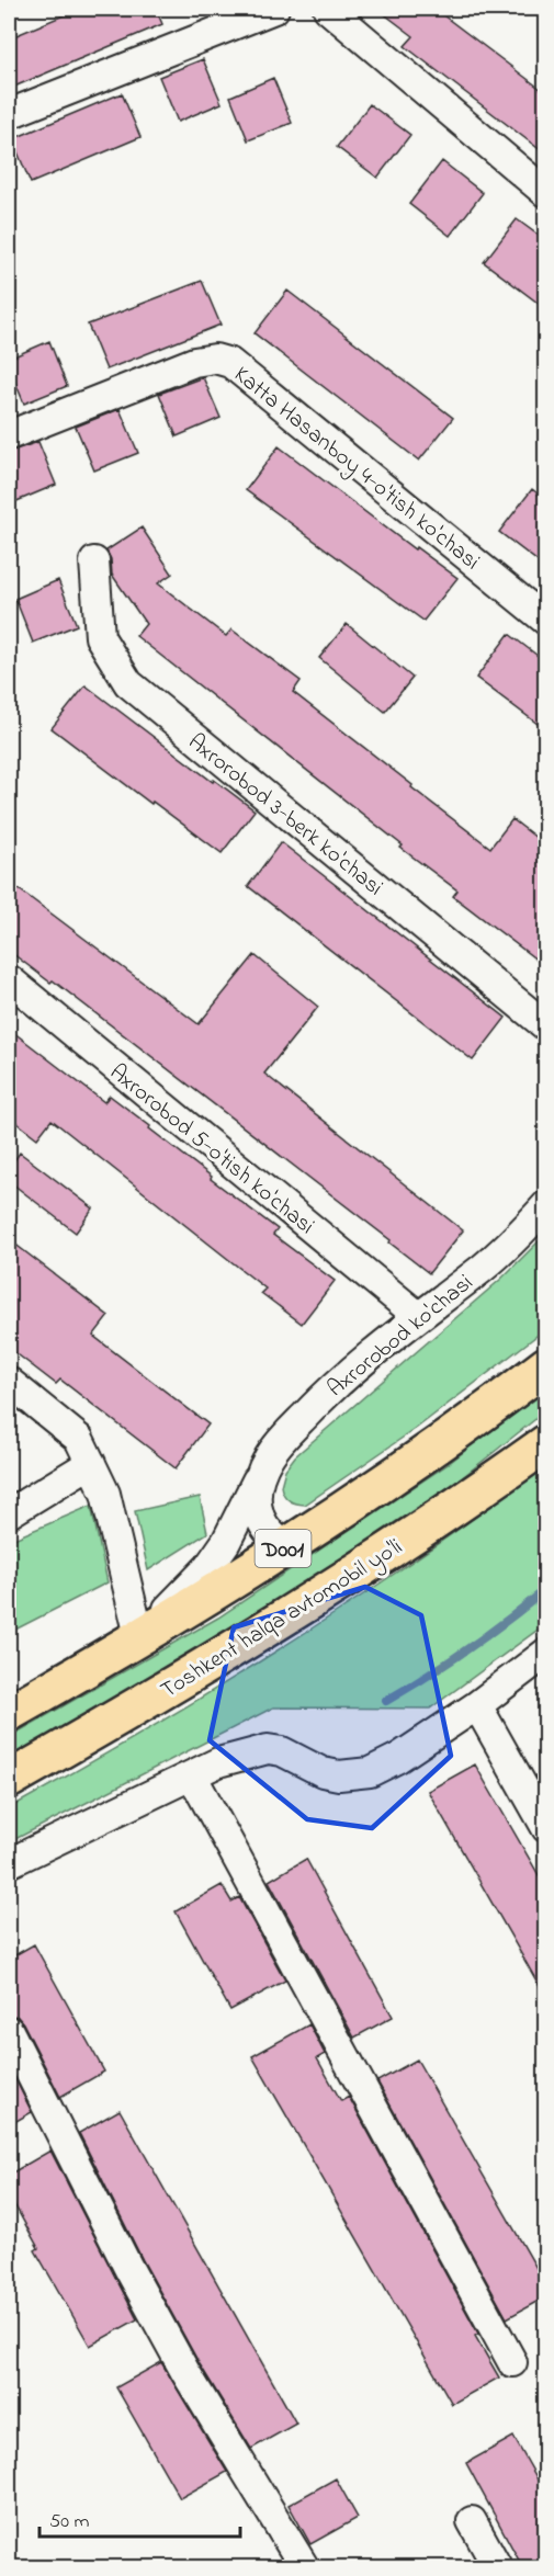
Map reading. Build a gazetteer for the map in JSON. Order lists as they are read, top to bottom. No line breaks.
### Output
{"streets":{"highway":["D001","Toshkent halqa avtomobil yo'li"],"street":["Katta Hasanboy 4-o'tish ko'chasi","Axrorobod 3-berk ko'chasi","Axrorobod 5-o'tish ko'chasi","Axrorobod ko'chasi"]},"crossings":[["Axrorobod 5-o'tish ko'chasi","Axrorobod ko'chasi"],["Axrorobod ko'chasi","D001"]],"scale_bar":"50 m"}
